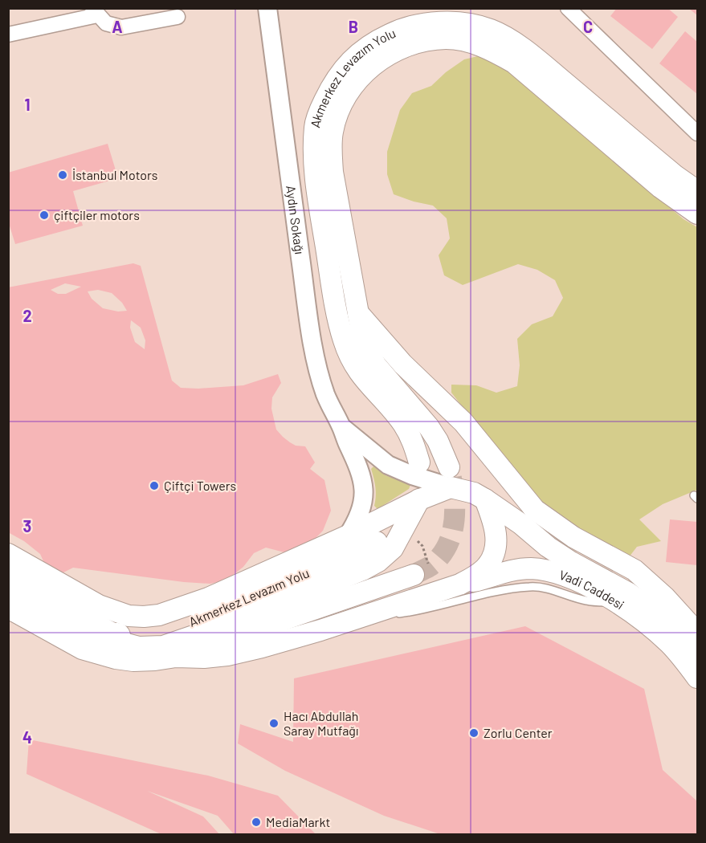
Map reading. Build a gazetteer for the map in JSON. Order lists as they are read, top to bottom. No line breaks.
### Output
{"streets":{"main road":["Akmerkez Levazım Yolu","Vadi Caddesi"],"street":["Aydın Sokağı"]},"crossings":[["Akmerkez Levazım Yolu","Aydın Sokağı"]],"places":["İstanbul Motors","çiftçiler motors","Çiftçi Towers","Hacı Abdullah Saray Mutfağı","Zorlu Center","MediaMarkt"],"grid":{"columns":["A","B","C"],"rows":["1","2","3","4"]}}
